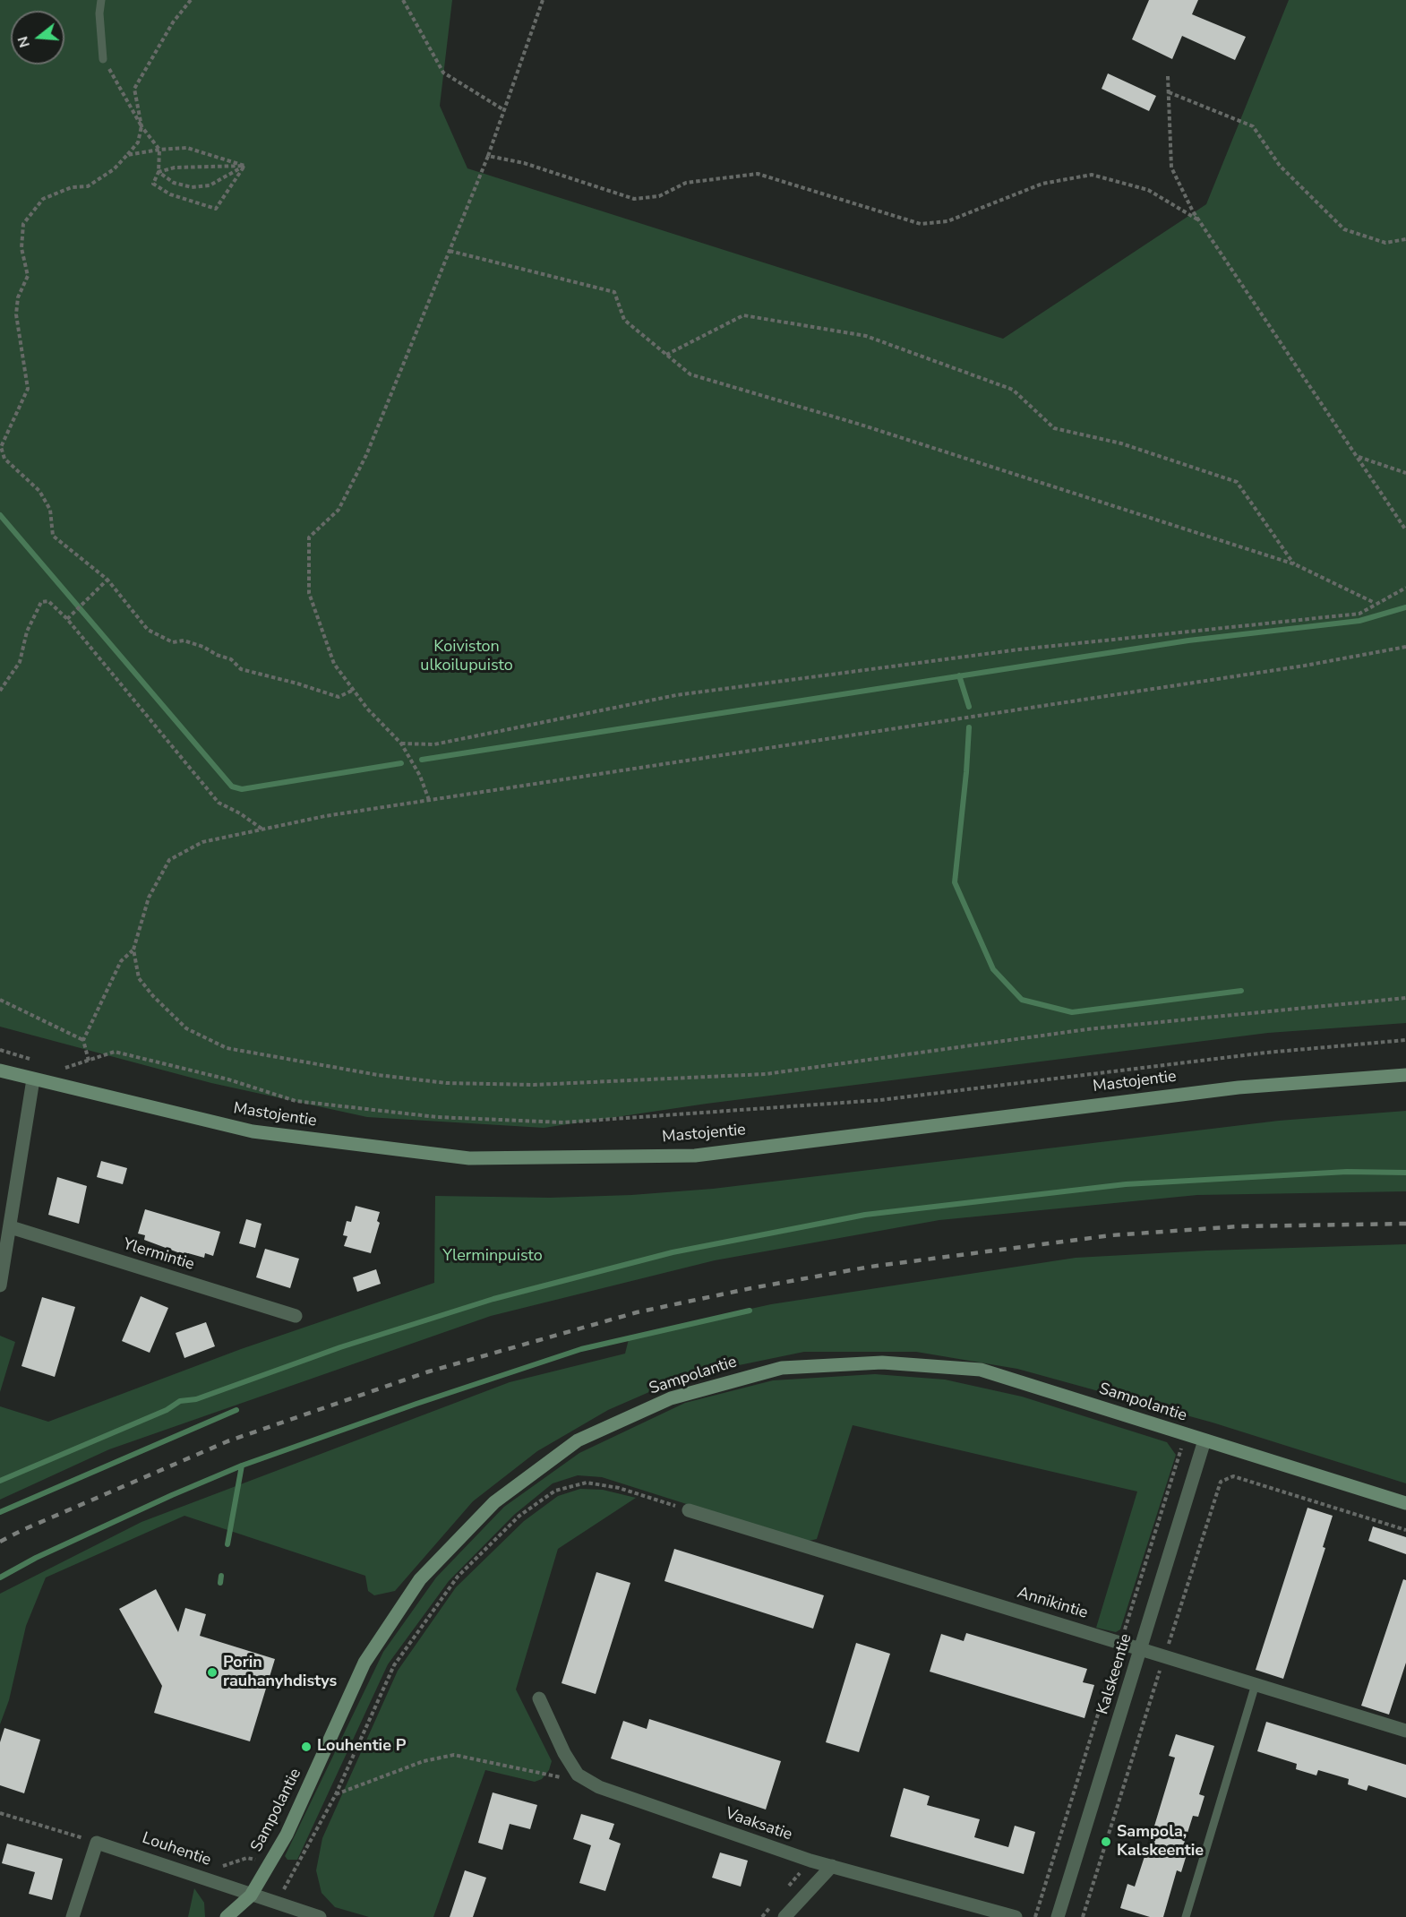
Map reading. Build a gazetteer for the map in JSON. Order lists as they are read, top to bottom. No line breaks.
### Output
{"streets":{"street":["Mastojentie","Ylermintie","Sampolantie","Annikintie","Kalskeentie","Vaaksatie","Louhentie"]},"crossings":[["Sampolantie","Kalskeentie"],["Sampolantie","Louhentie"],["Annikintie","Kalskeentie"]],"parks":["Koiviston ulkoilupuisto","Ylerminpuisto"],"places":["Porin rauhanyhdistys","Louhentie P","Sampola, Kalskeentie"],"north":"left"}
